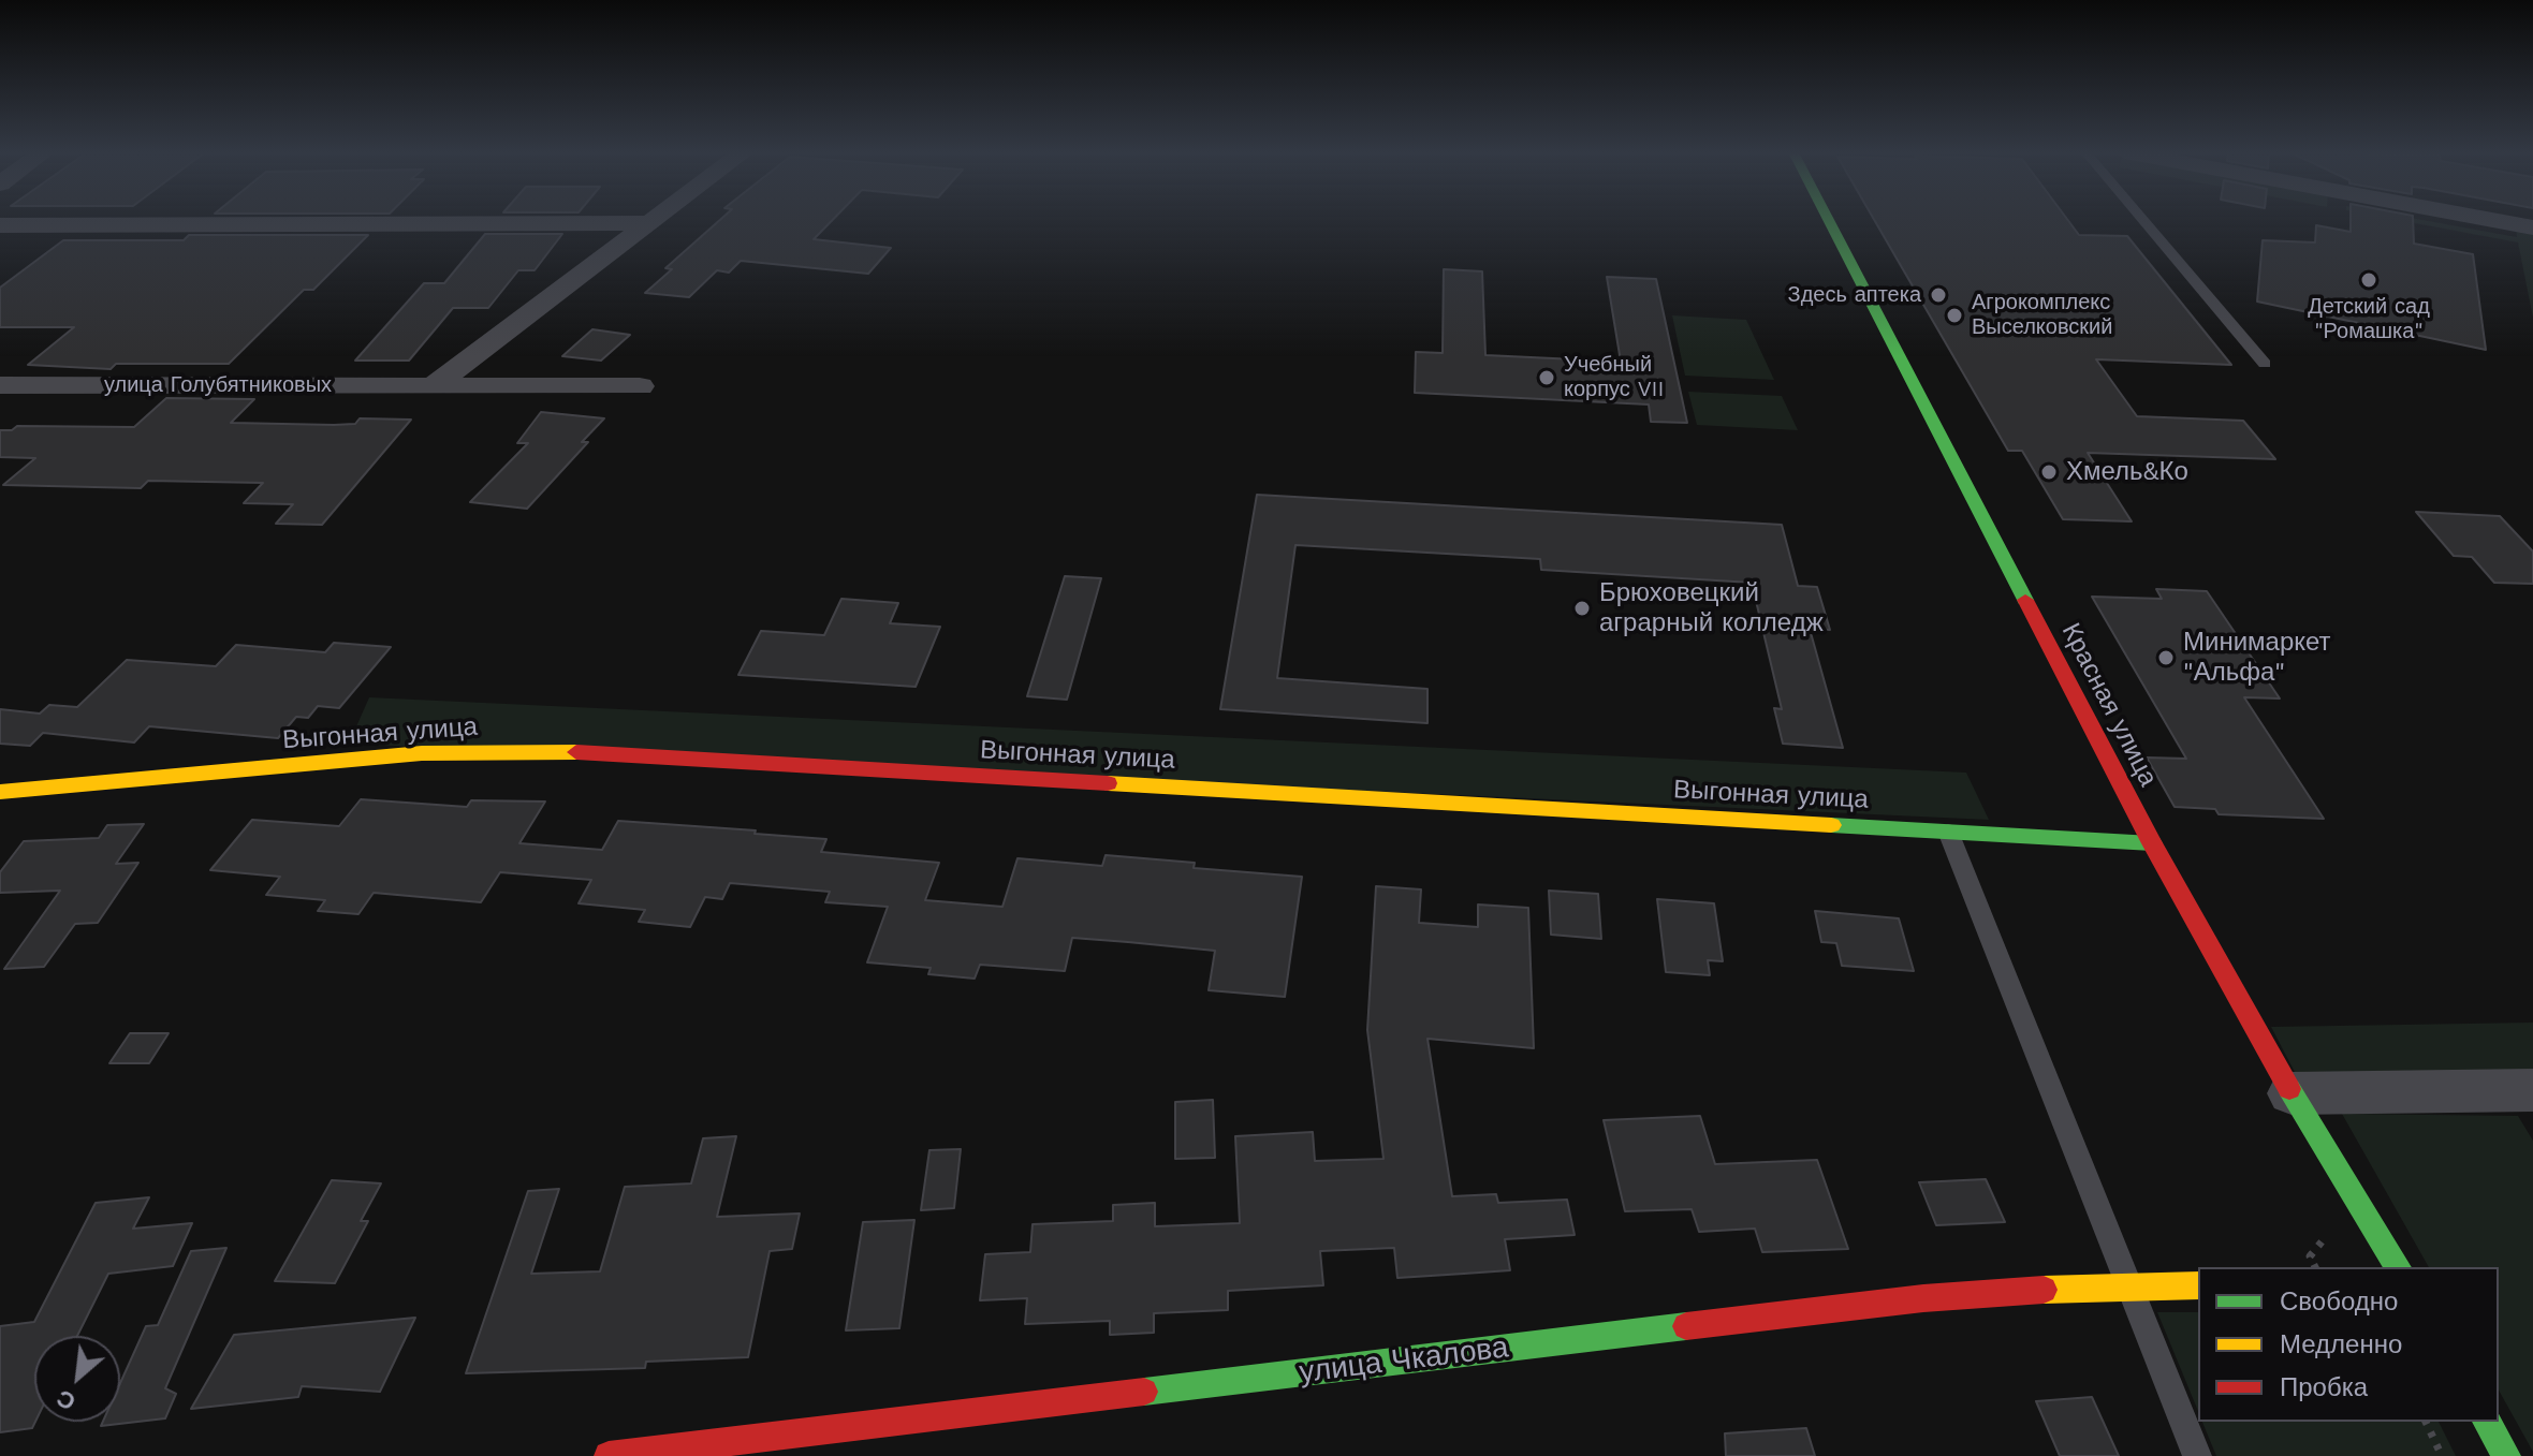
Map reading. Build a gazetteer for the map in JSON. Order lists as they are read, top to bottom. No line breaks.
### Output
{"streets":{"street":["улица Голубятниковых","Красная улица","Выгонная улица","улица Чкалова"]},"crossings":[["Красная улица","Выгонная улица"]],"places":["Детский сад \"Ромашка\"","Здесь аптека","Агрокомплекс Выселковский","Учебный корпус VII","Хмель&Ко","Брюховецкий аграрный колледж","Минимаркет \"Альфа\""],"legend":["Свободно","Медленно","Пробка"],"north":"bottom left"}
